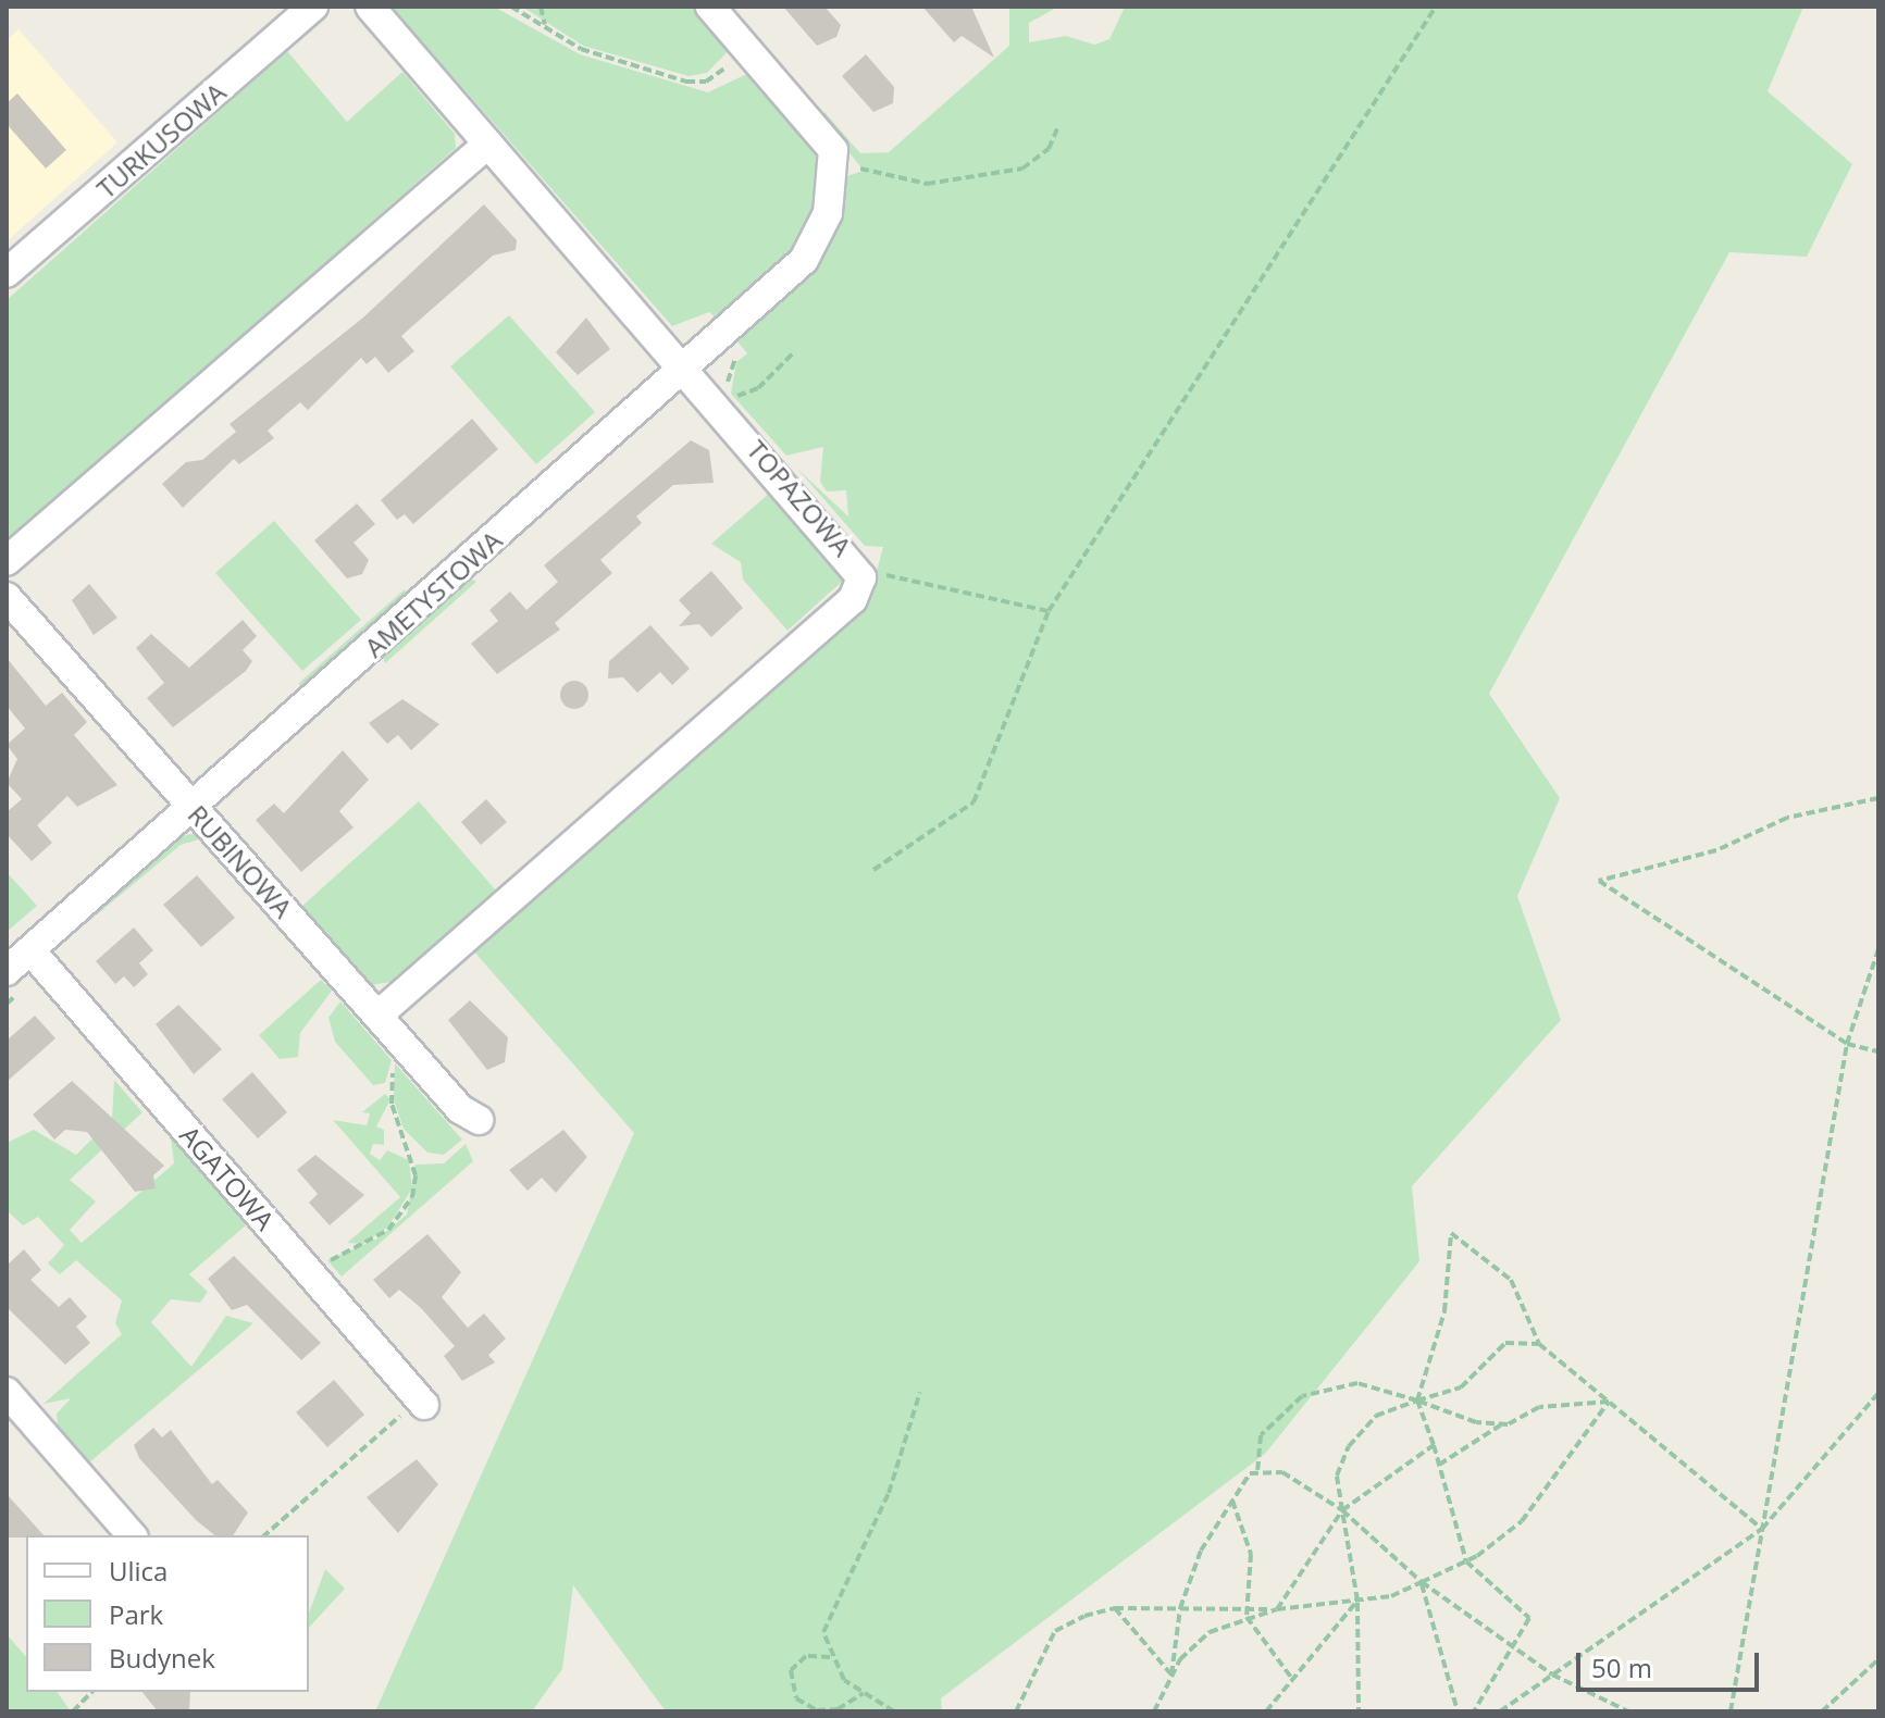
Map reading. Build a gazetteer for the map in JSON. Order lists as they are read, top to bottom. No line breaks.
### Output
{"streets":{"street":["TURKUSOWA","TOPAZOWA","AMETYSTOWA","RUBINOWA","AGATOWA"]},"crossings":[["TOPAZOWA","AMETYSTOWA"],["TOPAZOWA","RUBINOWA"],["AMETYSTOWA","RUBINOWA"],["AMETYSTOWA","AGATOWA"]],"legend":["Ulica","Park","Budynek"],"scale_bar":"50 m"}
